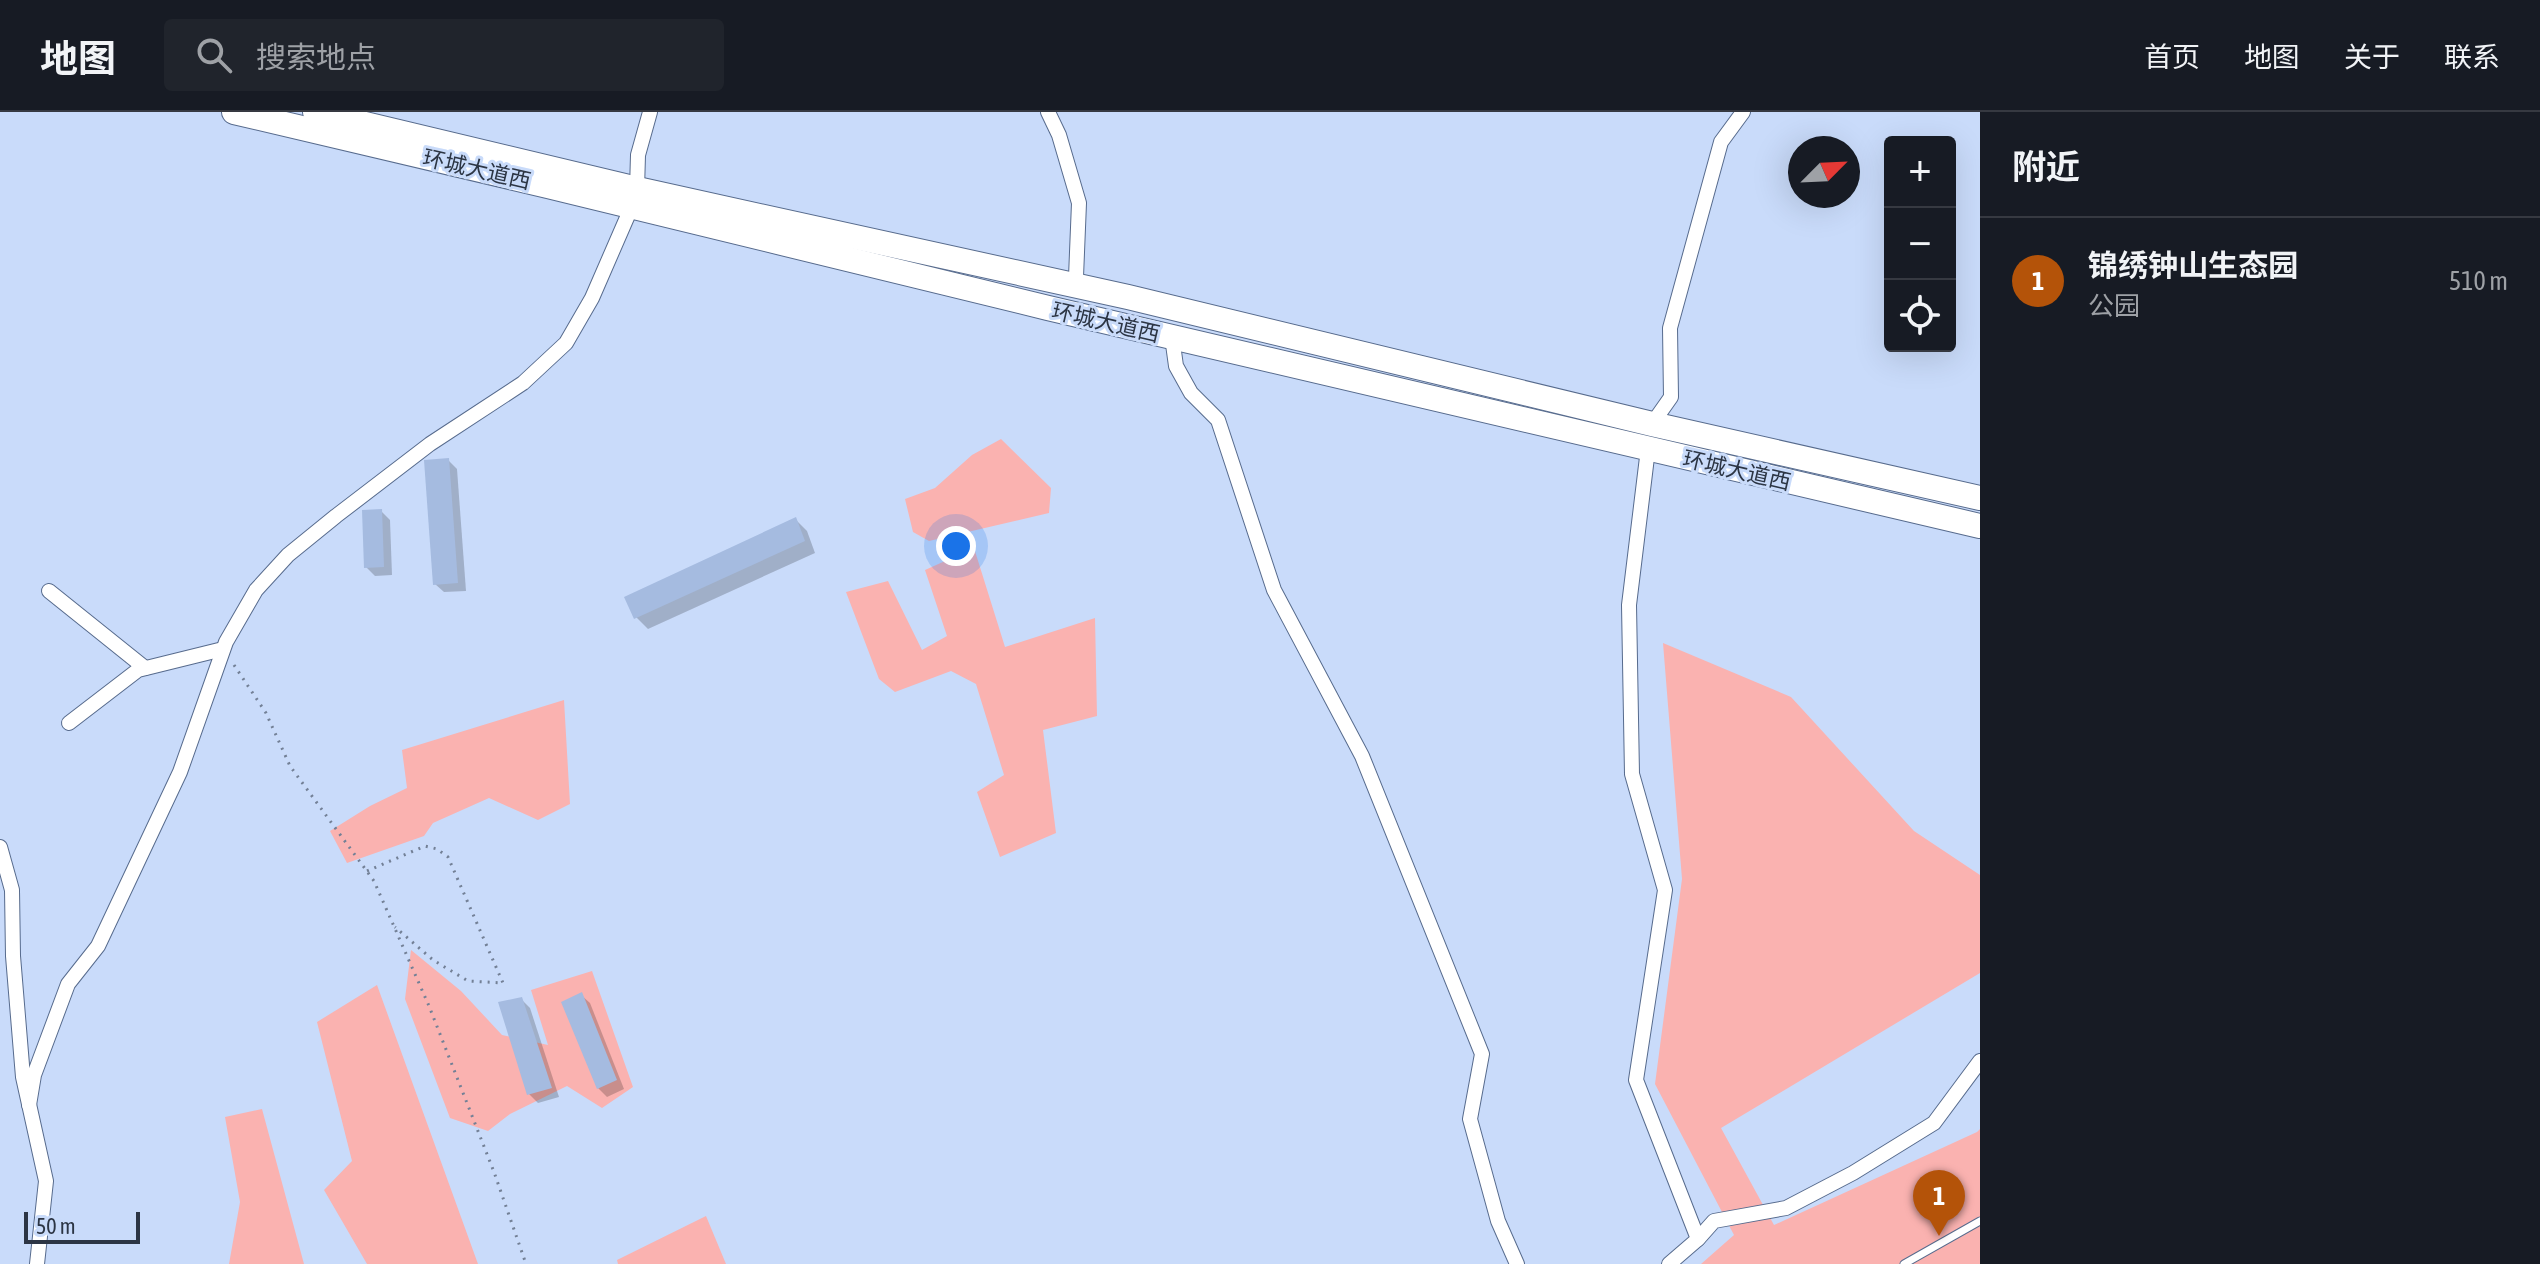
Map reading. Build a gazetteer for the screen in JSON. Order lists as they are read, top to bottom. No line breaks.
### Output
{"streets":{"main road":["环城大道西"]},"scale_bar":"50 m","north":"top right","page":{"header":"地图","search":"搜索地点","nav":["首页","地图","关于","联系"],"heading":"附近","map_buttons":["+","−"],"list":[{"mark":"1","name":"锦绣钟山生态园","note":"公园","value":"510 m"}],"pins":"1","scale":"50 m"}}
